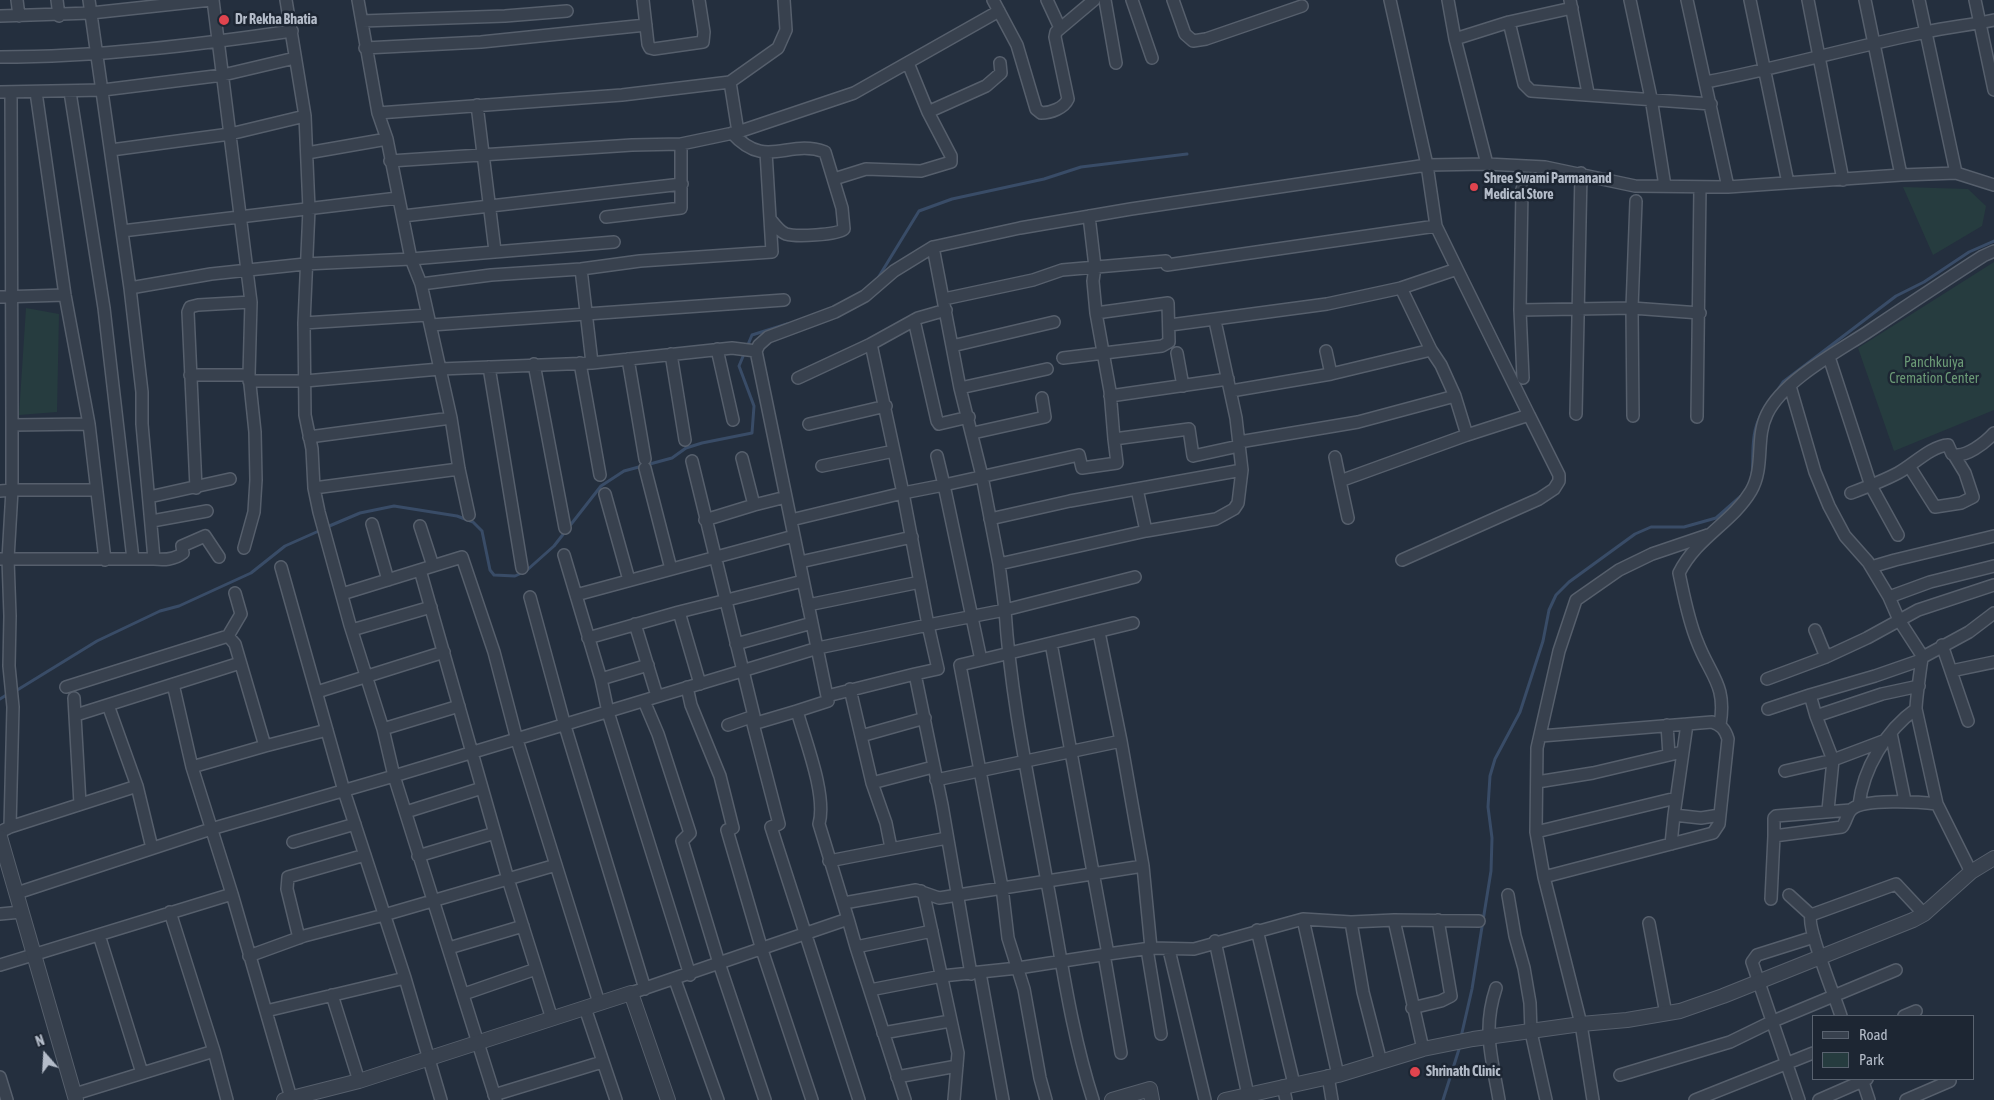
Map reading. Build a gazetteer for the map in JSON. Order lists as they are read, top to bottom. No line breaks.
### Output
{"parks":["Panchkuiya Cremation Center"],"places":["Dr Rekha Bhatia","Shree Swami Parmanand Medical Store","Shrinath Clinic"],"legend":["Road","Park"],"north":"top"}
